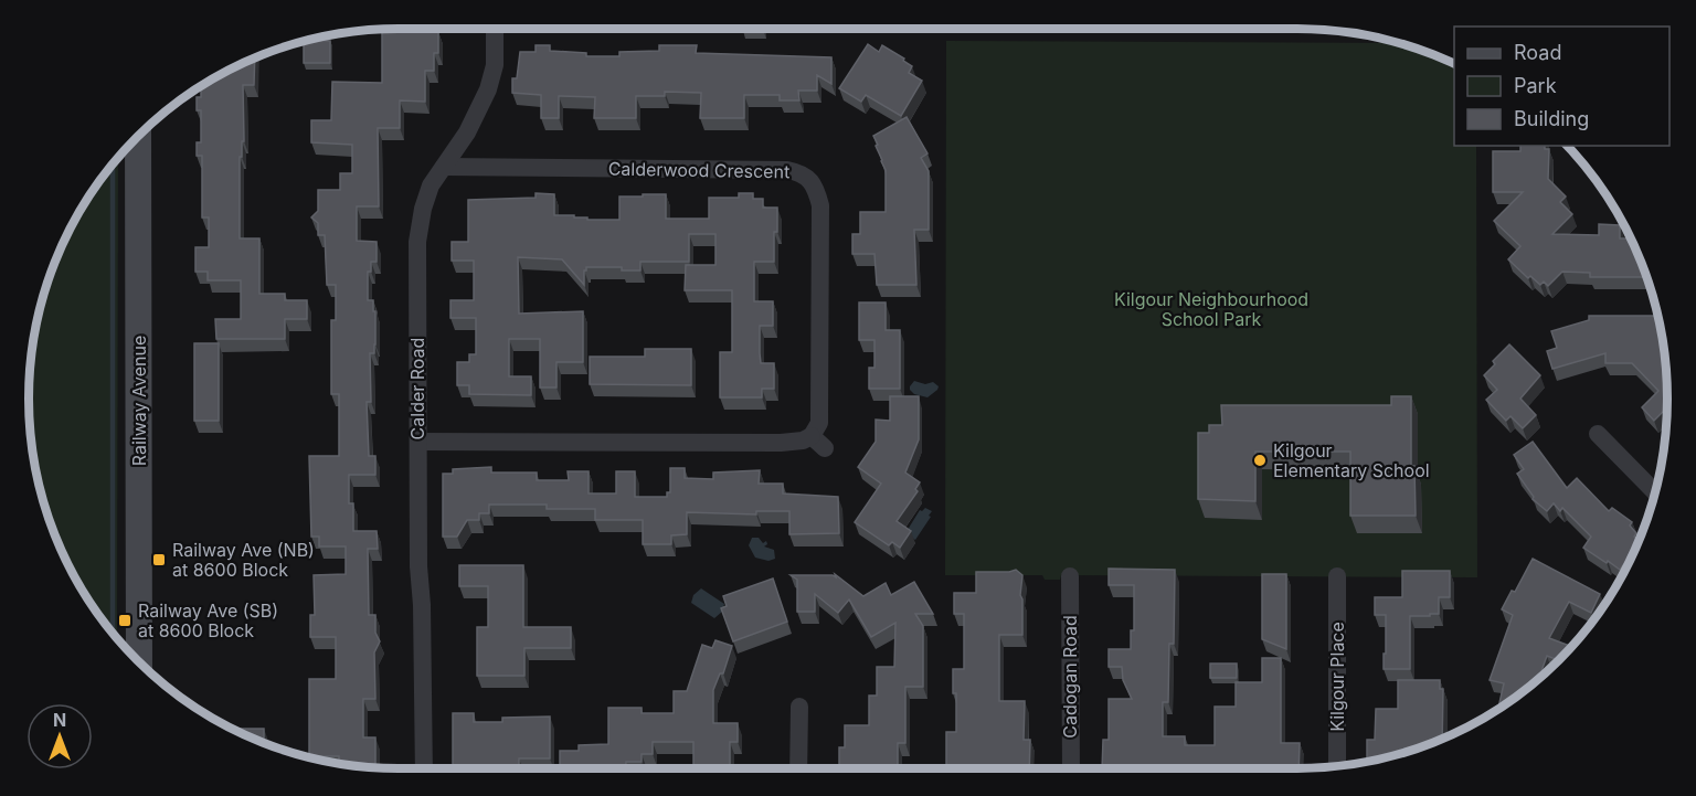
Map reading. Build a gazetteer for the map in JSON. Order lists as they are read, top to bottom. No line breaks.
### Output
{"streets":{"main road":["Railway Avenue"],"street":["Calderwood Crescent","Calder Road","Cadogan Road","Kilgour Place"]},"crossings":[["Calderwood Crescent","Calder Road"]],"parks":["Kilgour Neighbourhood School Park"],"places":{"other":["Kilgour Elementary School"],"transit":["Railway Ave (NB) at 8600 Block","Railway Ave (SB) at 8600 Block"]},"legend":["Road","Park","Building"],"north":"top"}
